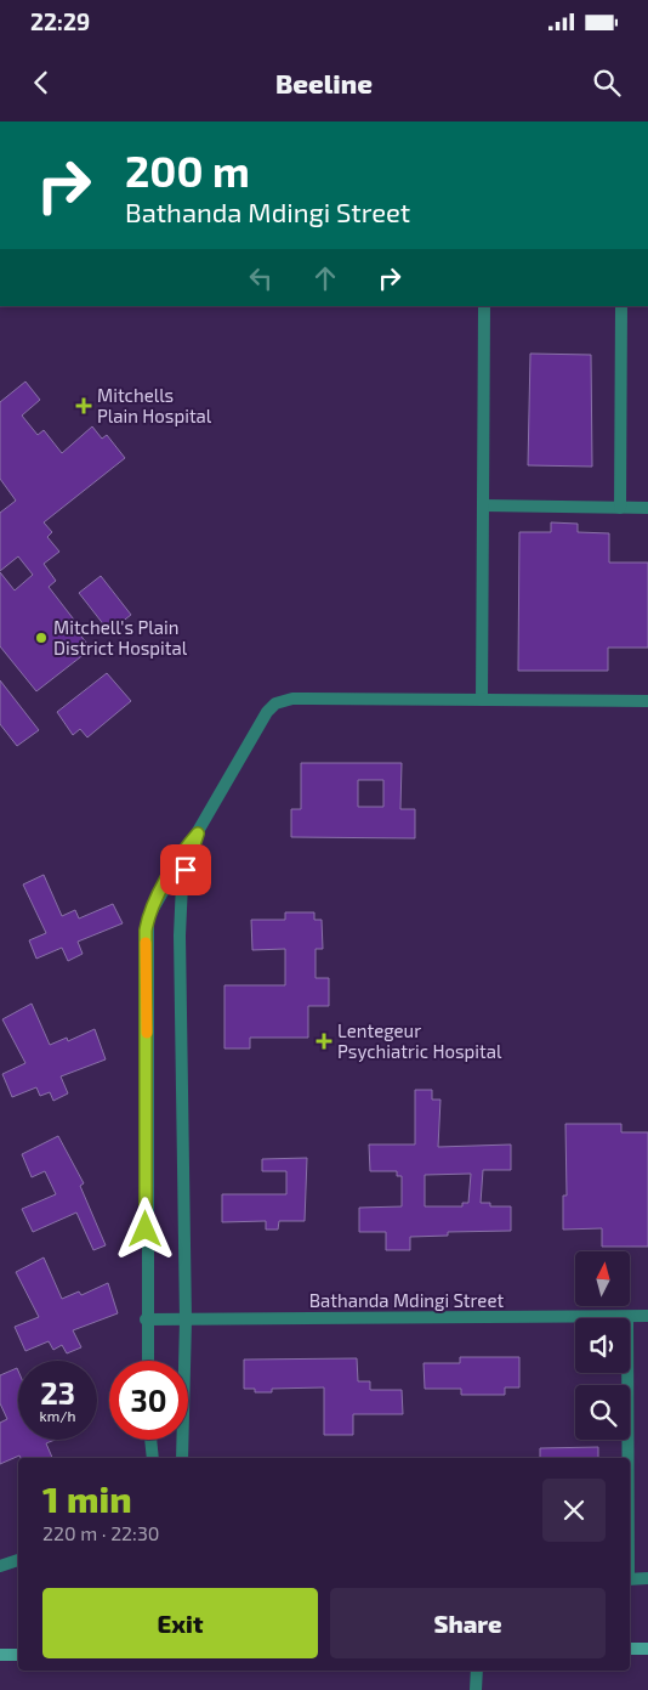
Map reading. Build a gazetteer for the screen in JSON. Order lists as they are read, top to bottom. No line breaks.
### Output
{"streets":{"street":["Bathanda Mdingi Street"]},"places":{"health":["Mitchells Plain Hospital","Lentegeur Psychiatric Hospital"],"other":["Mitchell's Plain District Hospital"]},"north":"top","page":{"status":"22:29","header":"Beeline","turn":["200 m","Bathanda Mdingi Street"],"speed":"23 km/h","limit":"30","heading":["1 min","220 m · 22:30"],"buttons":["Exit","Share"]}}
